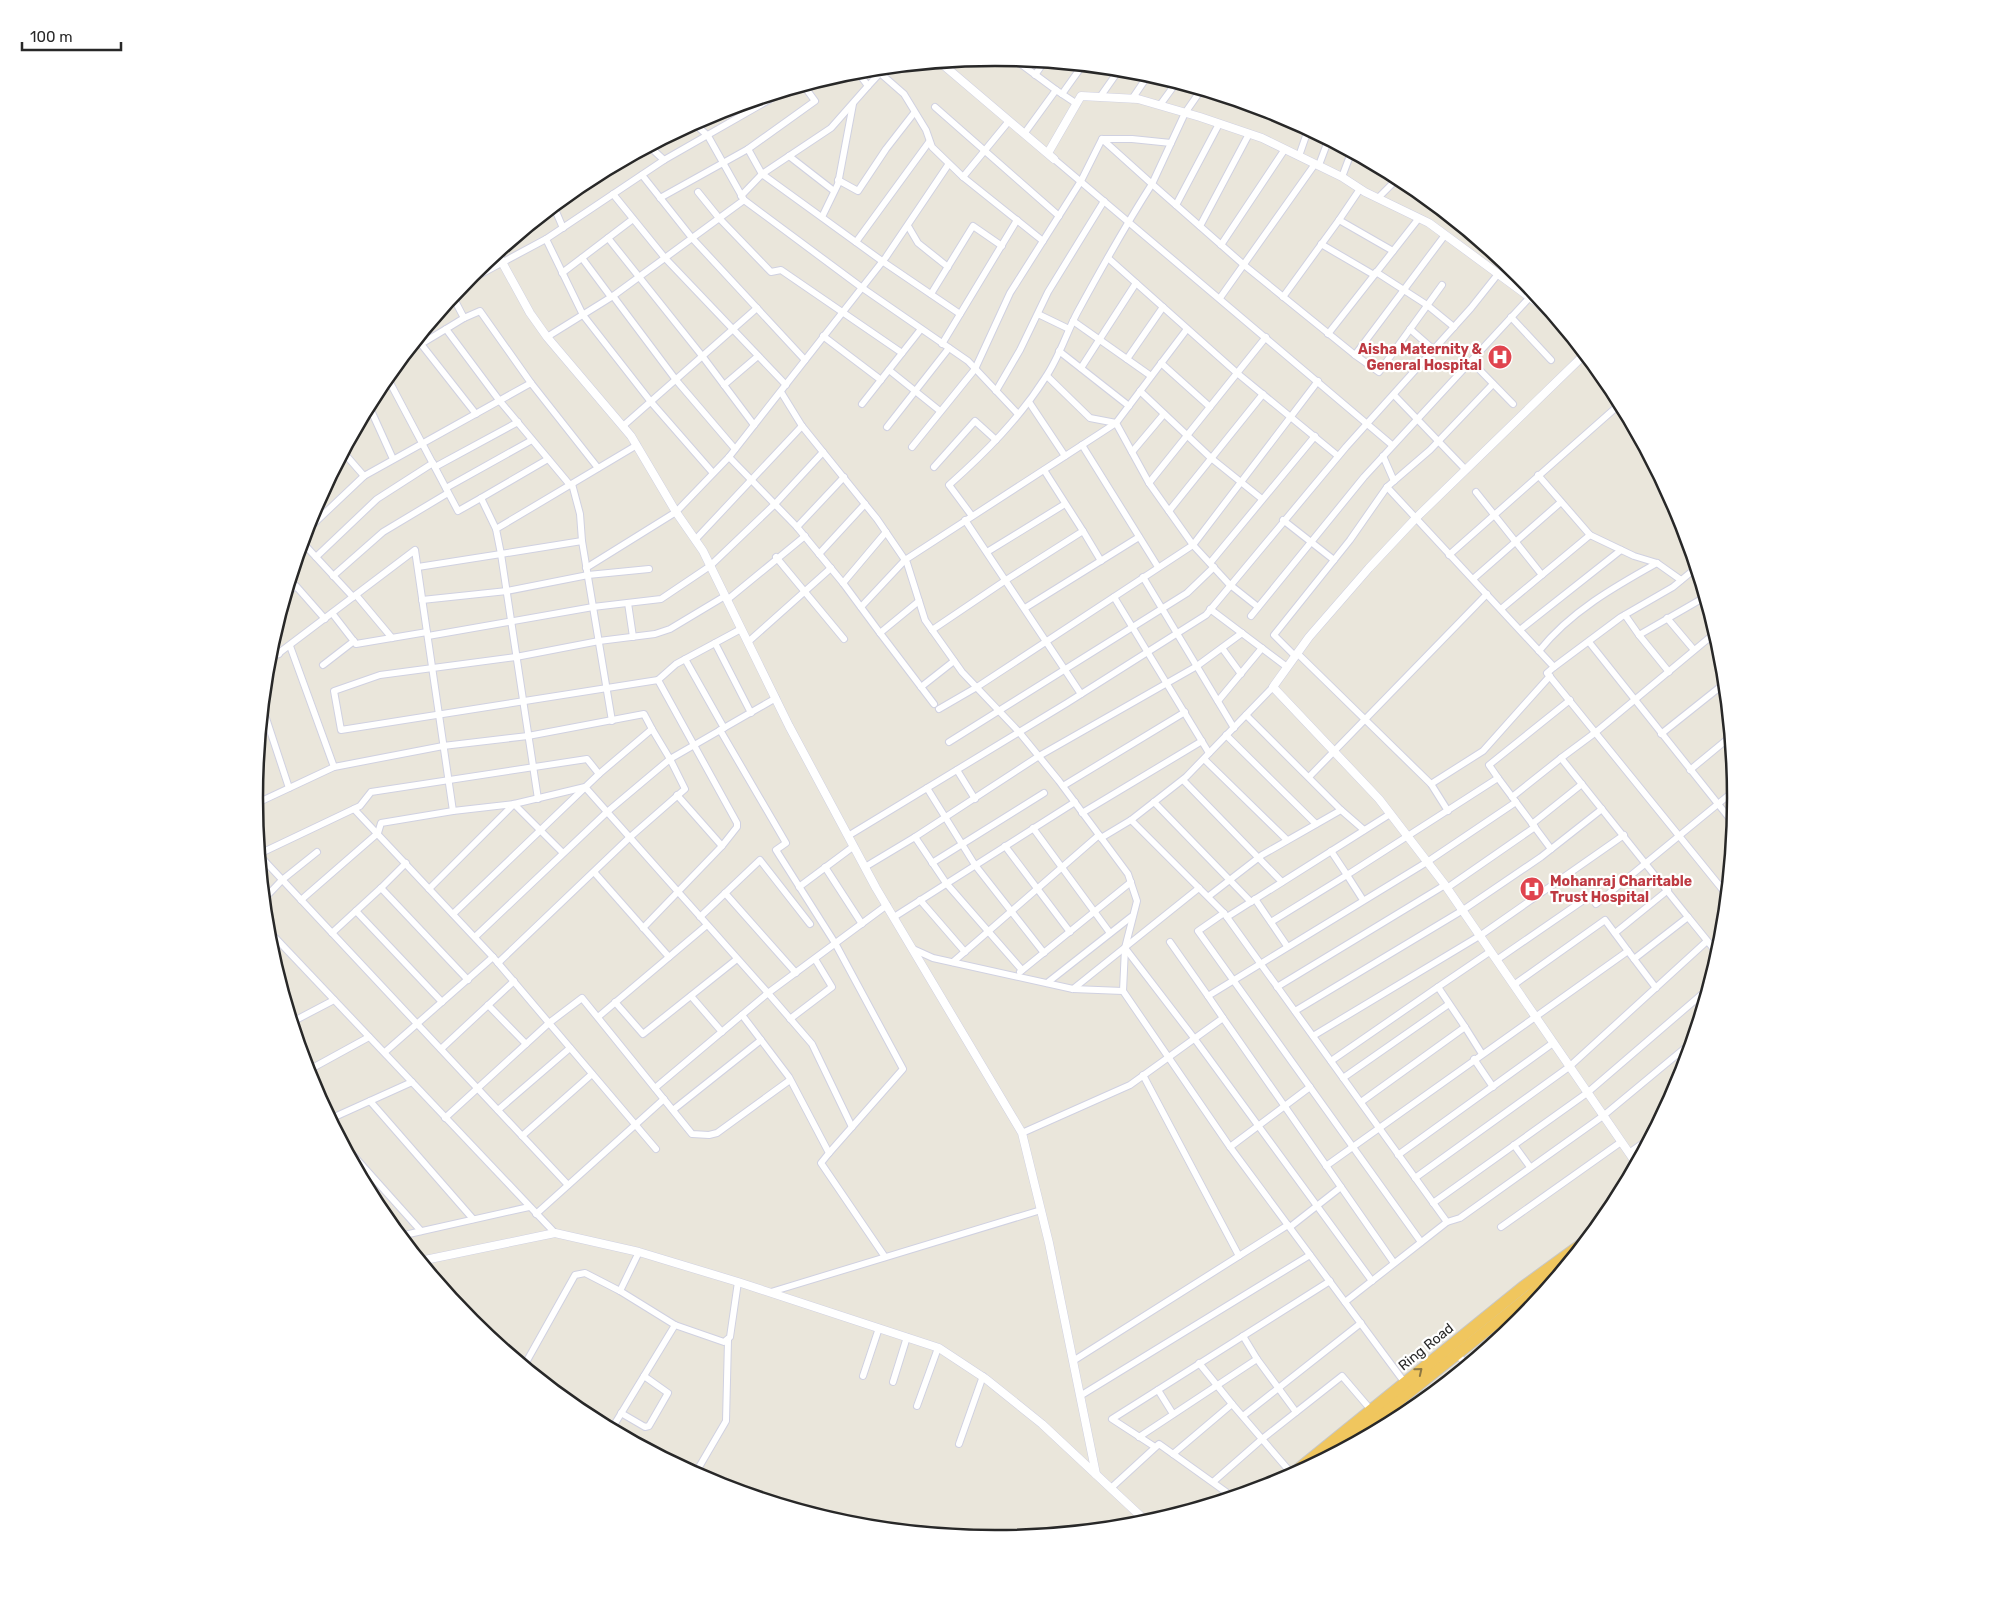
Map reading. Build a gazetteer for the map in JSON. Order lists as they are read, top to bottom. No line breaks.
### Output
{"streets":{"highway":["Ring Road"]},"places":{"hospital":["Aisha Maternity & General Hospital","Mohanraj Charitable Trust Hospital"]},"scale_bar":"100 m"}
